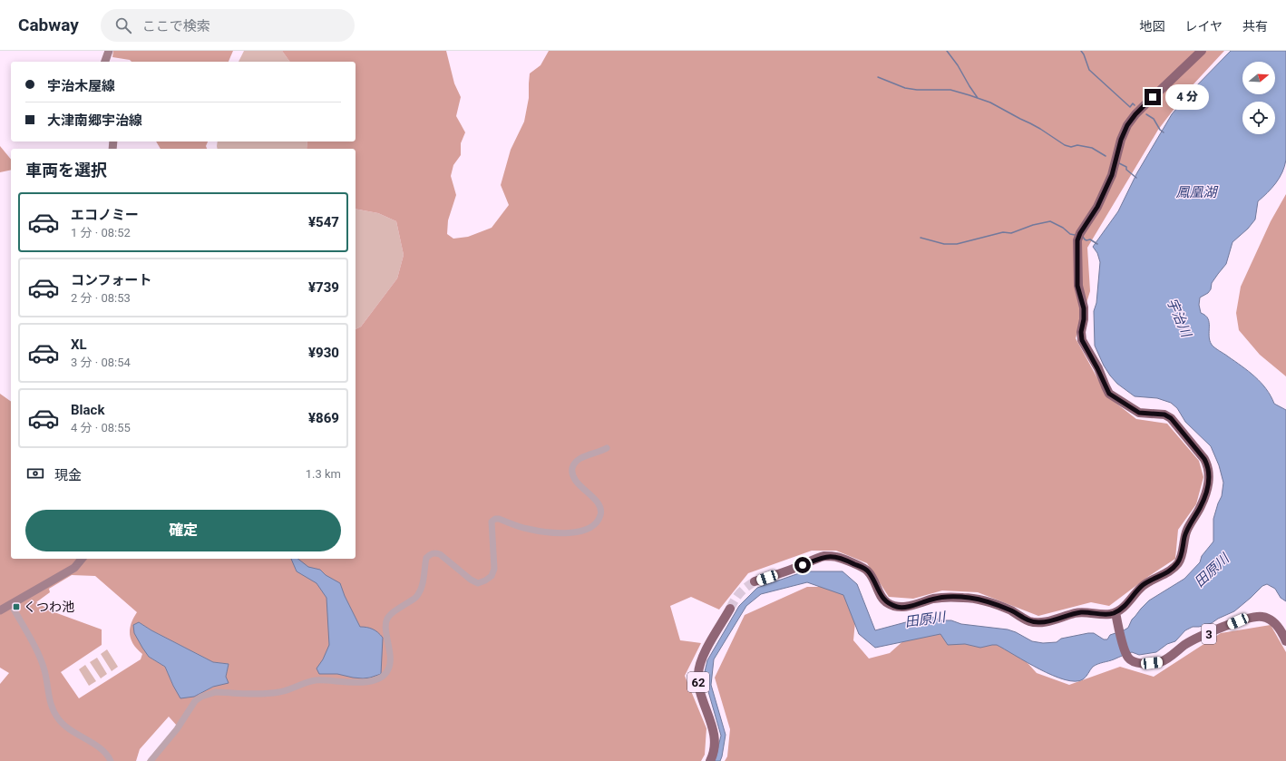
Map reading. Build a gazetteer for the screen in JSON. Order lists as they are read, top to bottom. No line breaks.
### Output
{"streets":{"main road":["3","62"]},"water":["鳳凰湖","宇治川","田原川"],"places":{"transit":["くつわ池"]},"north":"right","page":{"header":"Cabway","search":"ここで検索","nav":["地図","レイヤ","共有"],"banner":["宇治木屋線","大津南郷宇治線"],"bubble":"4 分","heading":"車両を選択","list":[{"name":"エコノミー","note":"1 分 · 08:52","value":"¥547"},{"name":"コンフォート","note":"2 分 · 08:53","value":"¥739"},{"name":"XL","note":"3 分 · 08:54","value":"¥930"},{"name":"Black","note":"4 分 · 08:55","value":"¥869"}],"pay":["現金","1.3 km"],"buttons":"確定"}}
